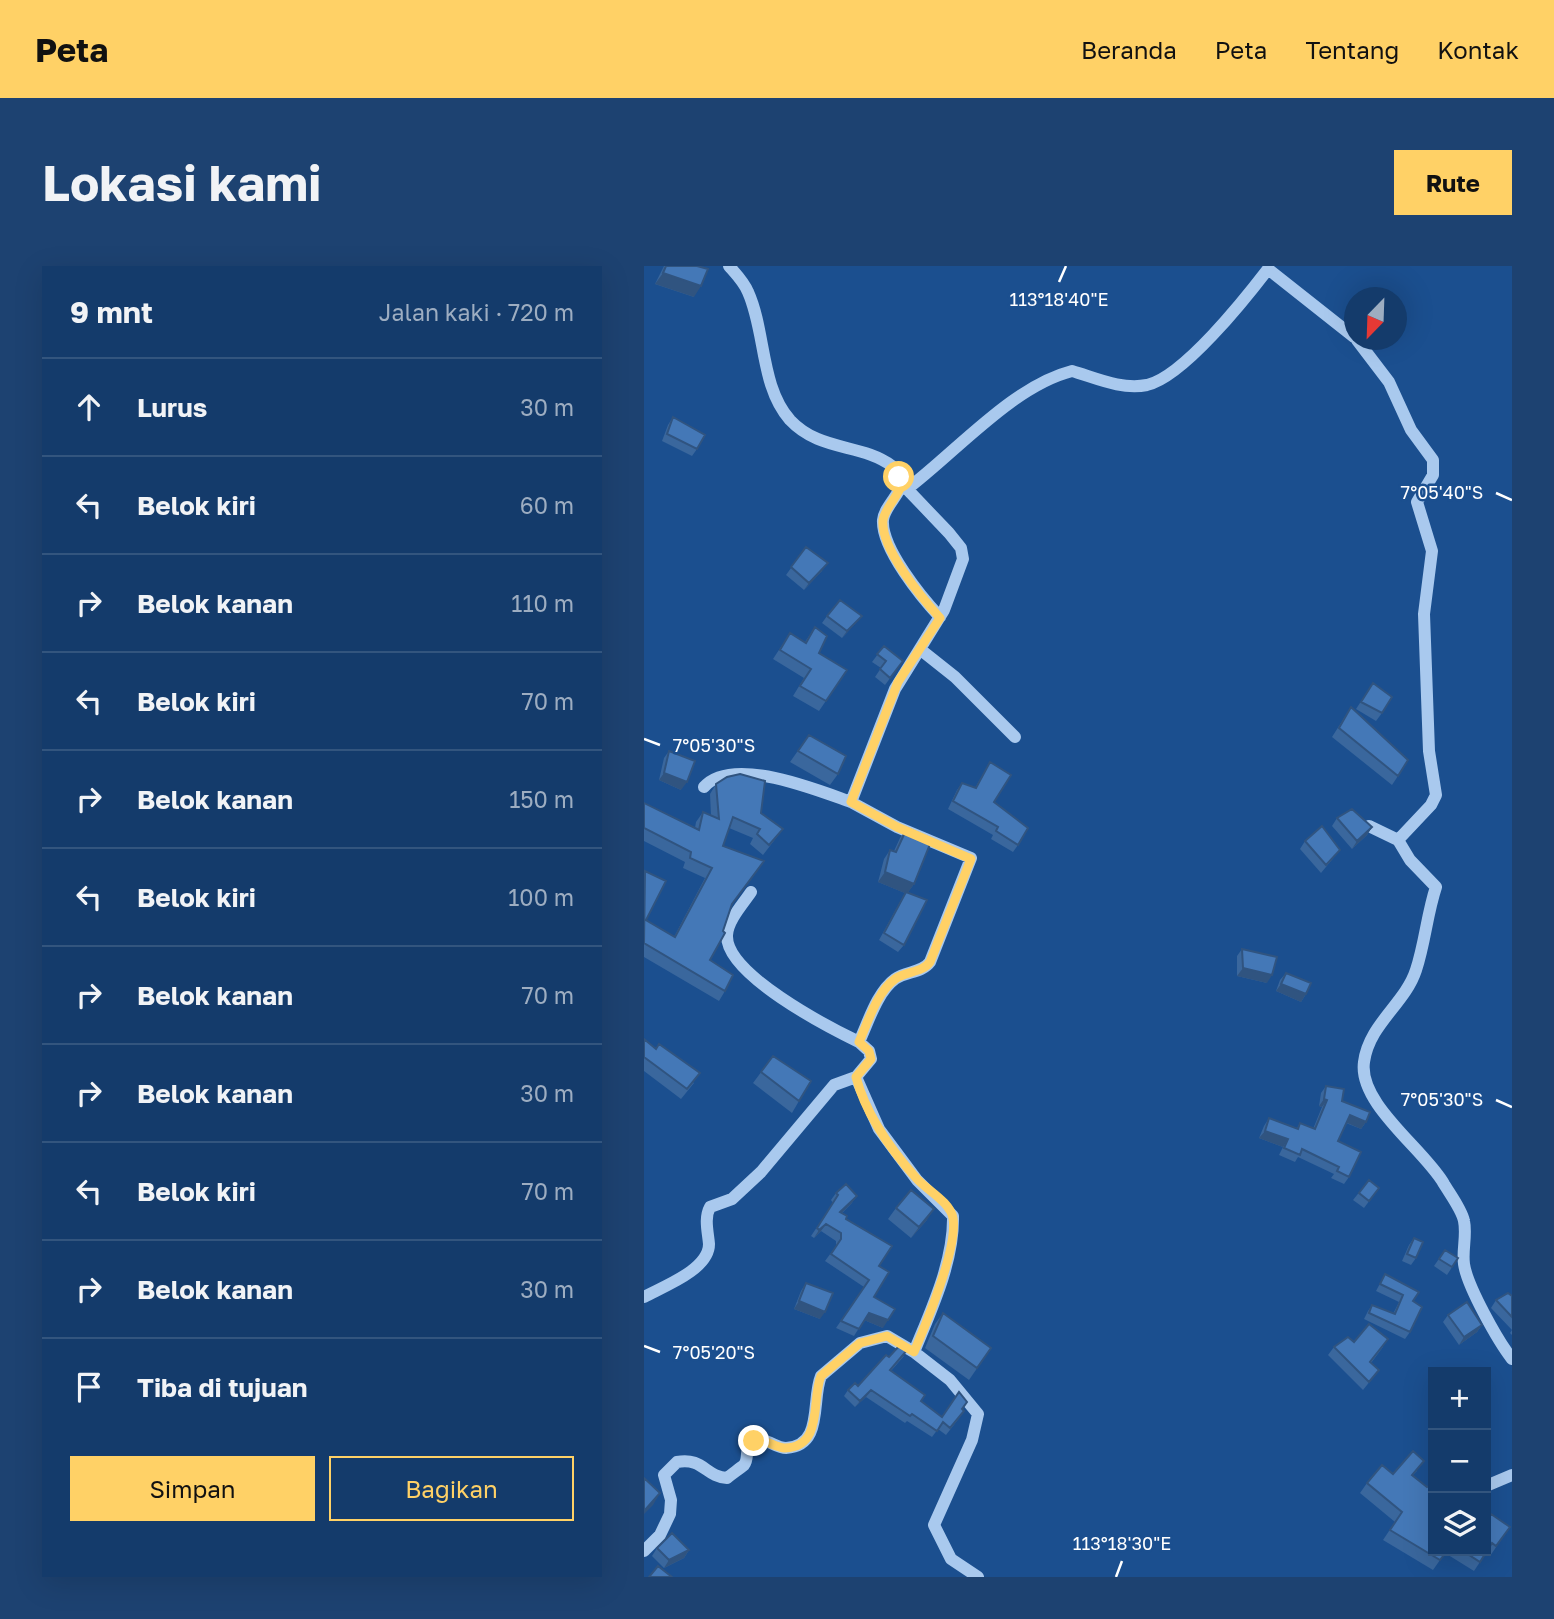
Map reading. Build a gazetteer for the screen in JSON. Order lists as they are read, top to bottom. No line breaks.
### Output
{"north":"bottom left","page":{"header":"Peta","nav":["Beranda","Peta","Tentang","Kontak"],"buttons":["Rute",["Simpan","Bagikan"]],"title":"Lokasi kami","heading":["9 mnt","Jalan kaki · 720 m"],"list":[["Lurus","30 m"],["Belok kiri","60 m"],["Belok kanan","110 m"],["Belok kiri","70 m"],["Belok kanan","150 m"],["Belok kiri","100 m"],["Belok kanan","70 m"],["Belok kanan","30 m"],["Belok kiri","70 m"],["Belok kanan","30 m"],"Tiba di tujuan"],"map_buttons":["+","−"]},"coordinates":["113°18'40\"E","7°05'40\"S","7°05'30\"S","7°05'20\"S","113°18'30\"E"]}
